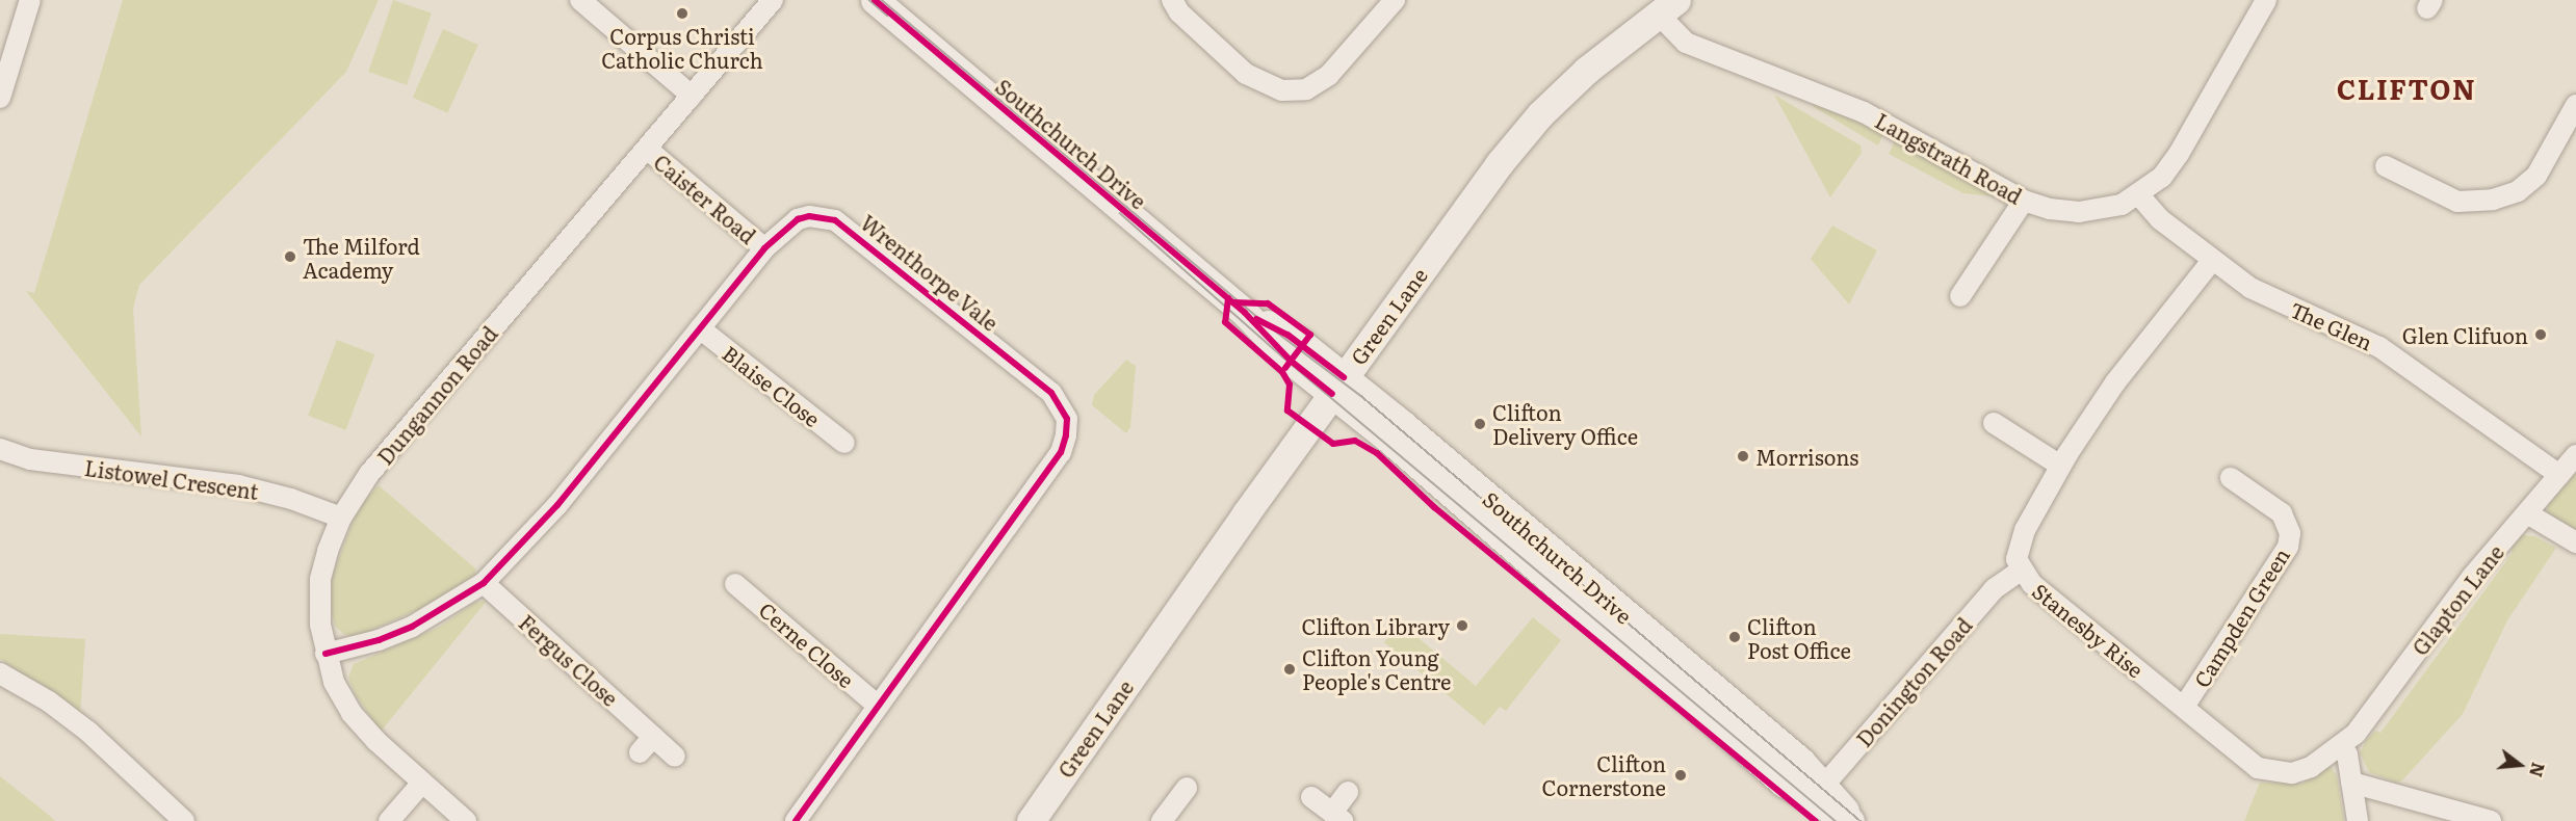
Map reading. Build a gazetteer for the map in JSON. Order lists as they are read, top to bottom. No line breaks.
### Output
{"streets":{"street":["Southchurch Drive","Langstrath Road","Caister Road","Wrenthorpe Vale","Green Lane","The Glen","Blaise Close","Dungannon Road","Listowel Crescent","Glapton Lane","Campden Green","Stanesby Rise","Cerne Close","Fergus Close","Donington Road"]},"crossings":[["Southchurch Drive","Green Lane"],["Southchurch Drive","Donington Road"],["Langstrath Road","Green Lane"],["Langstrath Road","The Glen"],["Caister Road","Wrenthorpe Vale"],["Caister Road","Dungannon Road"],["Wrenthorpe Vale","Blaise Close"],["Wrenthorpe Vale","Dungannon Road"],["Wrenthorpe Vale","Cerne Close"],["Wrenthorpe Vale","Fergus Close"],["The Glen","Glapton Lane"],["The Glen","Stanesby Rise"],["Dungannon Road","Listowel Crescent"],["Glapton Lane","Stanesby Rise"],["Campden Green","Stanesby Rise"],["Stanesby Rise","Donington Road"]],"districts":["CLIFTON"],"places":["Corpus Christi Catholic Church","The Milford Academy","Glen Clifuon","Clifton Delivery Office","Morrisons","Clifton Library","Clifton Post Office","Clifton Young People's Centre","Clifton Cornerstone"],"north":"right"}
